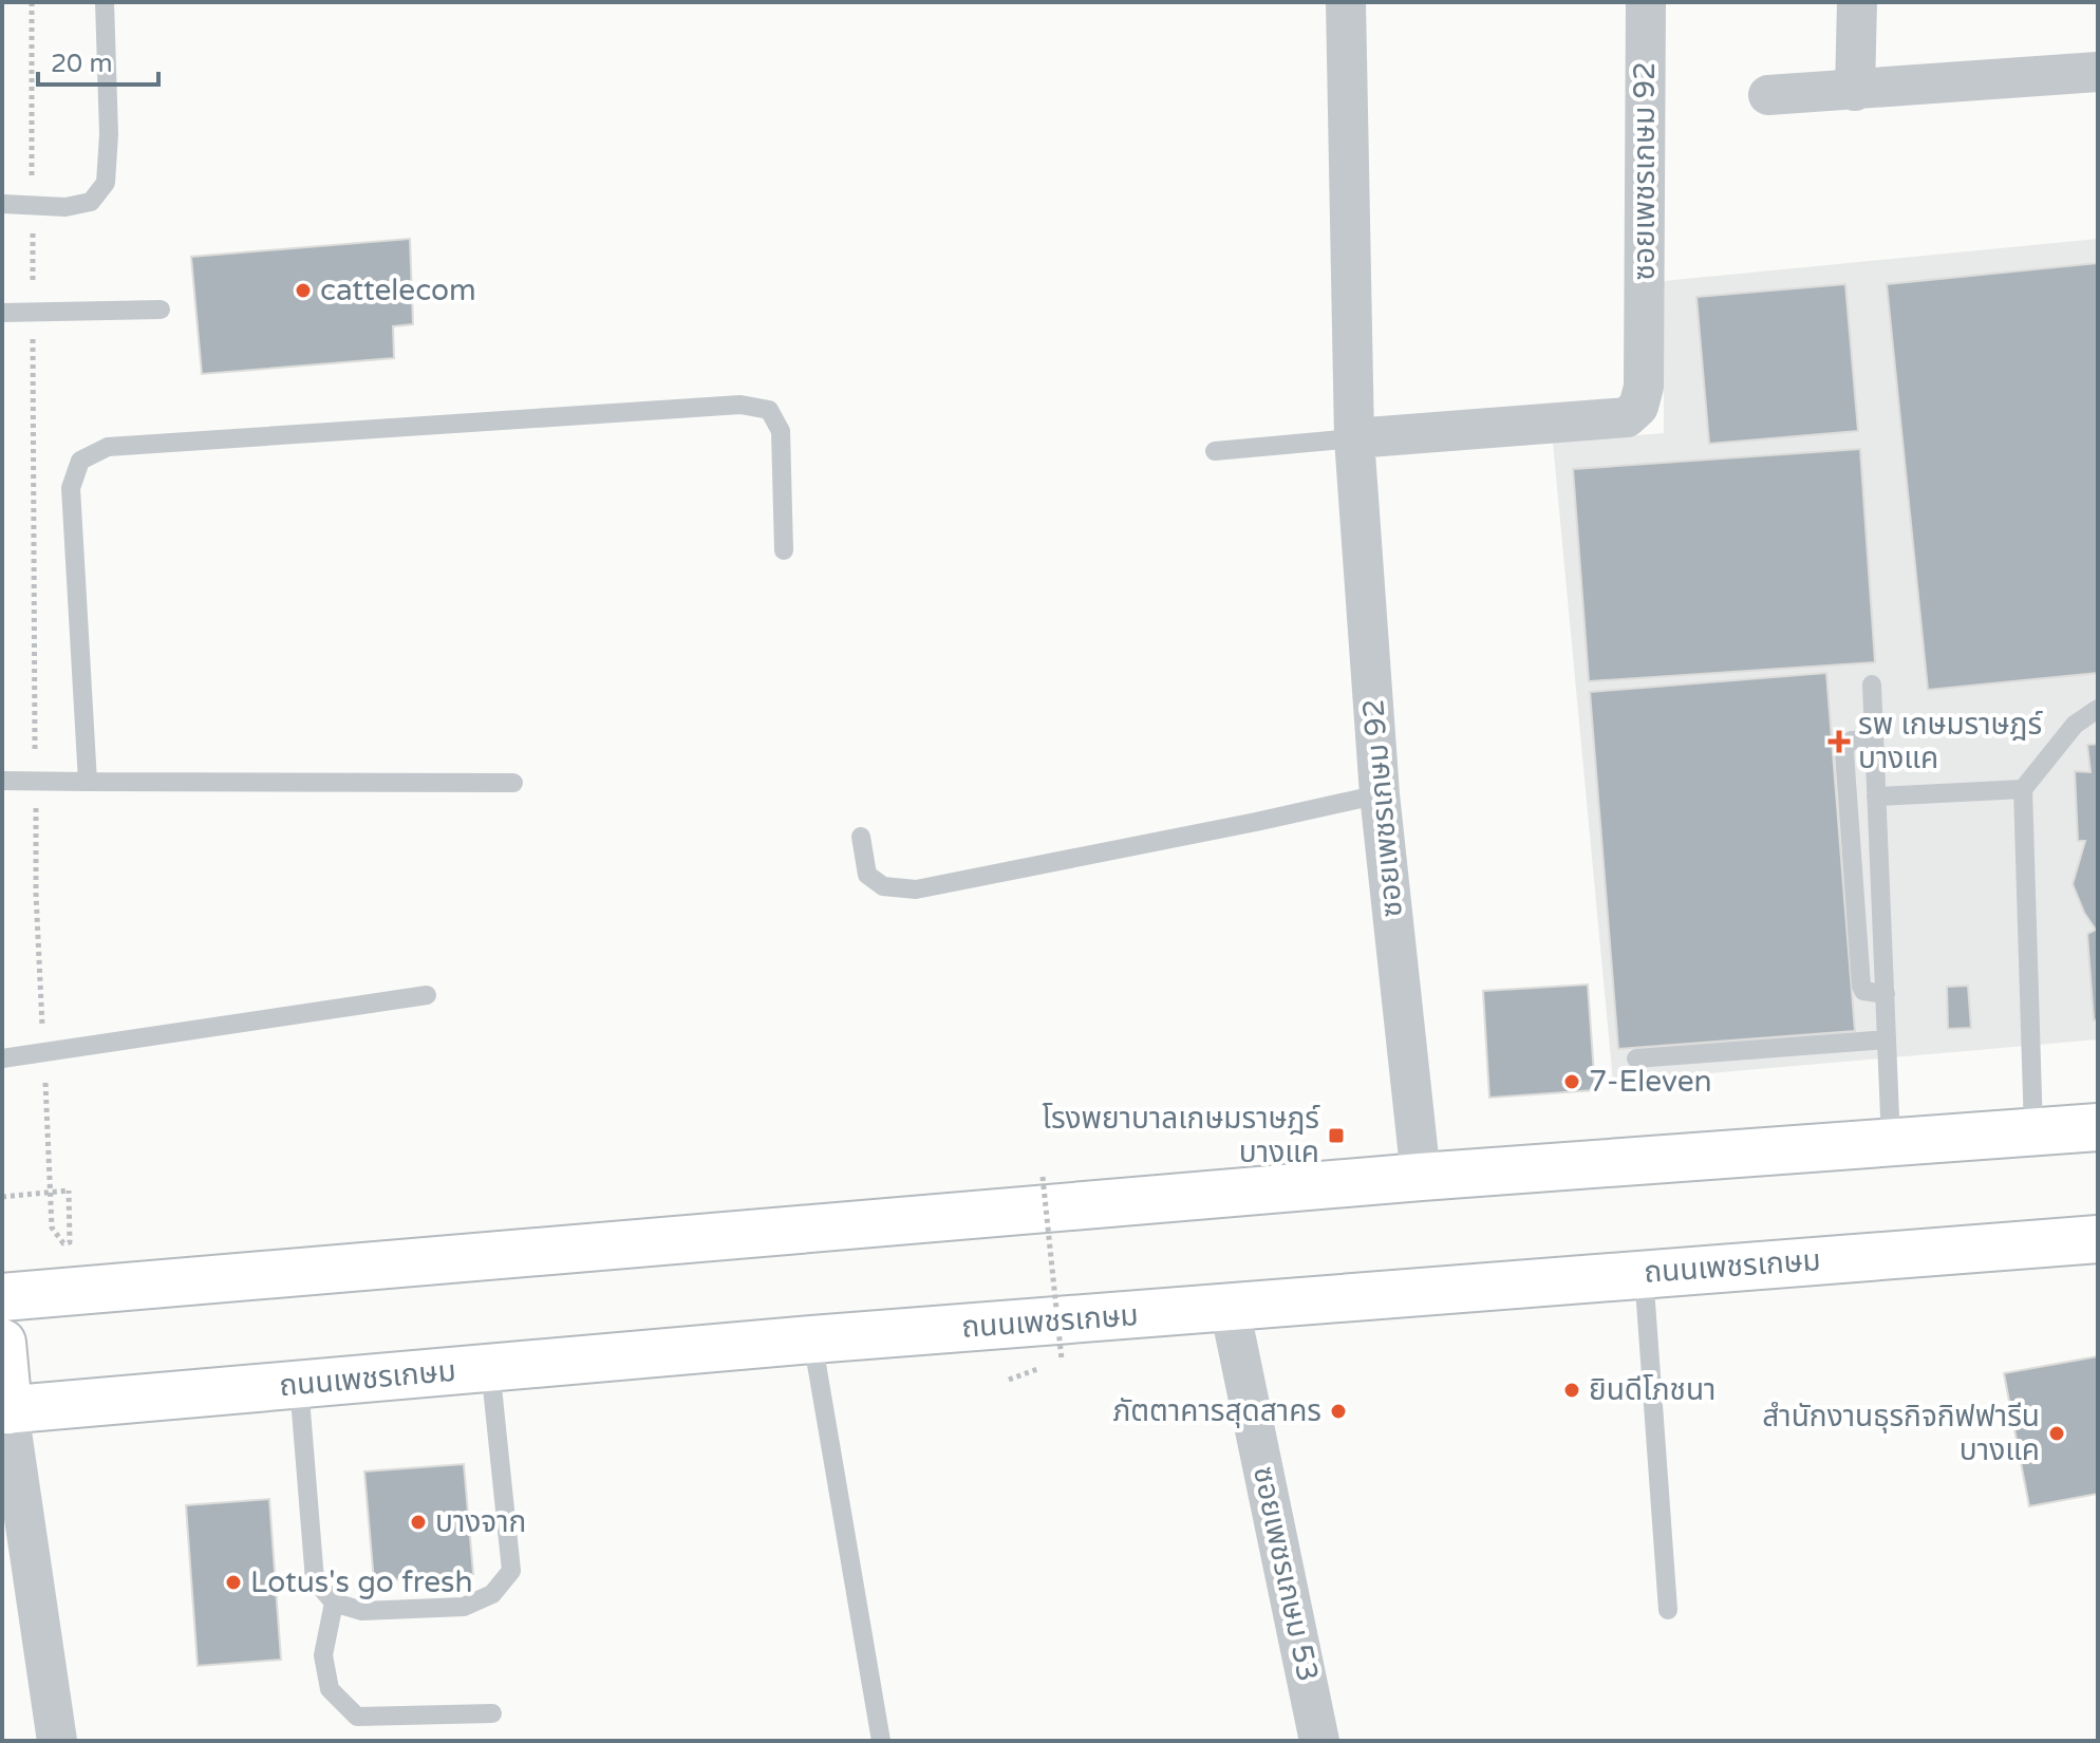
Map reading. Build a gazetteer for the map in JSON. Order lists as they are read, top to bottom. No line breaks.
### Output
{"streets":{"main road":["ถนนเพชรเกษม"],"street":["ซอยเพชรเกษม 92","ซอยเพชรเกษม 53"]},"crossings":[["ถนนเพชรเกษม","ซอยเพชรเกษม 53"]],"places":{"other":["cattelecom","7-Eleven","ยินดีโภชนา","ภัตตาคารสุดสาคร","สำนักงานธุรกิจกิฟฟารีน บางแค","บางจาก","Lotus's go fresh"],"health":["รพ เกษมราษฎร์ บางแค"],"transit":["โรงพยาบาลเกษมราษฎร์ บางแค"]},"scale_bar":"20 m"}
